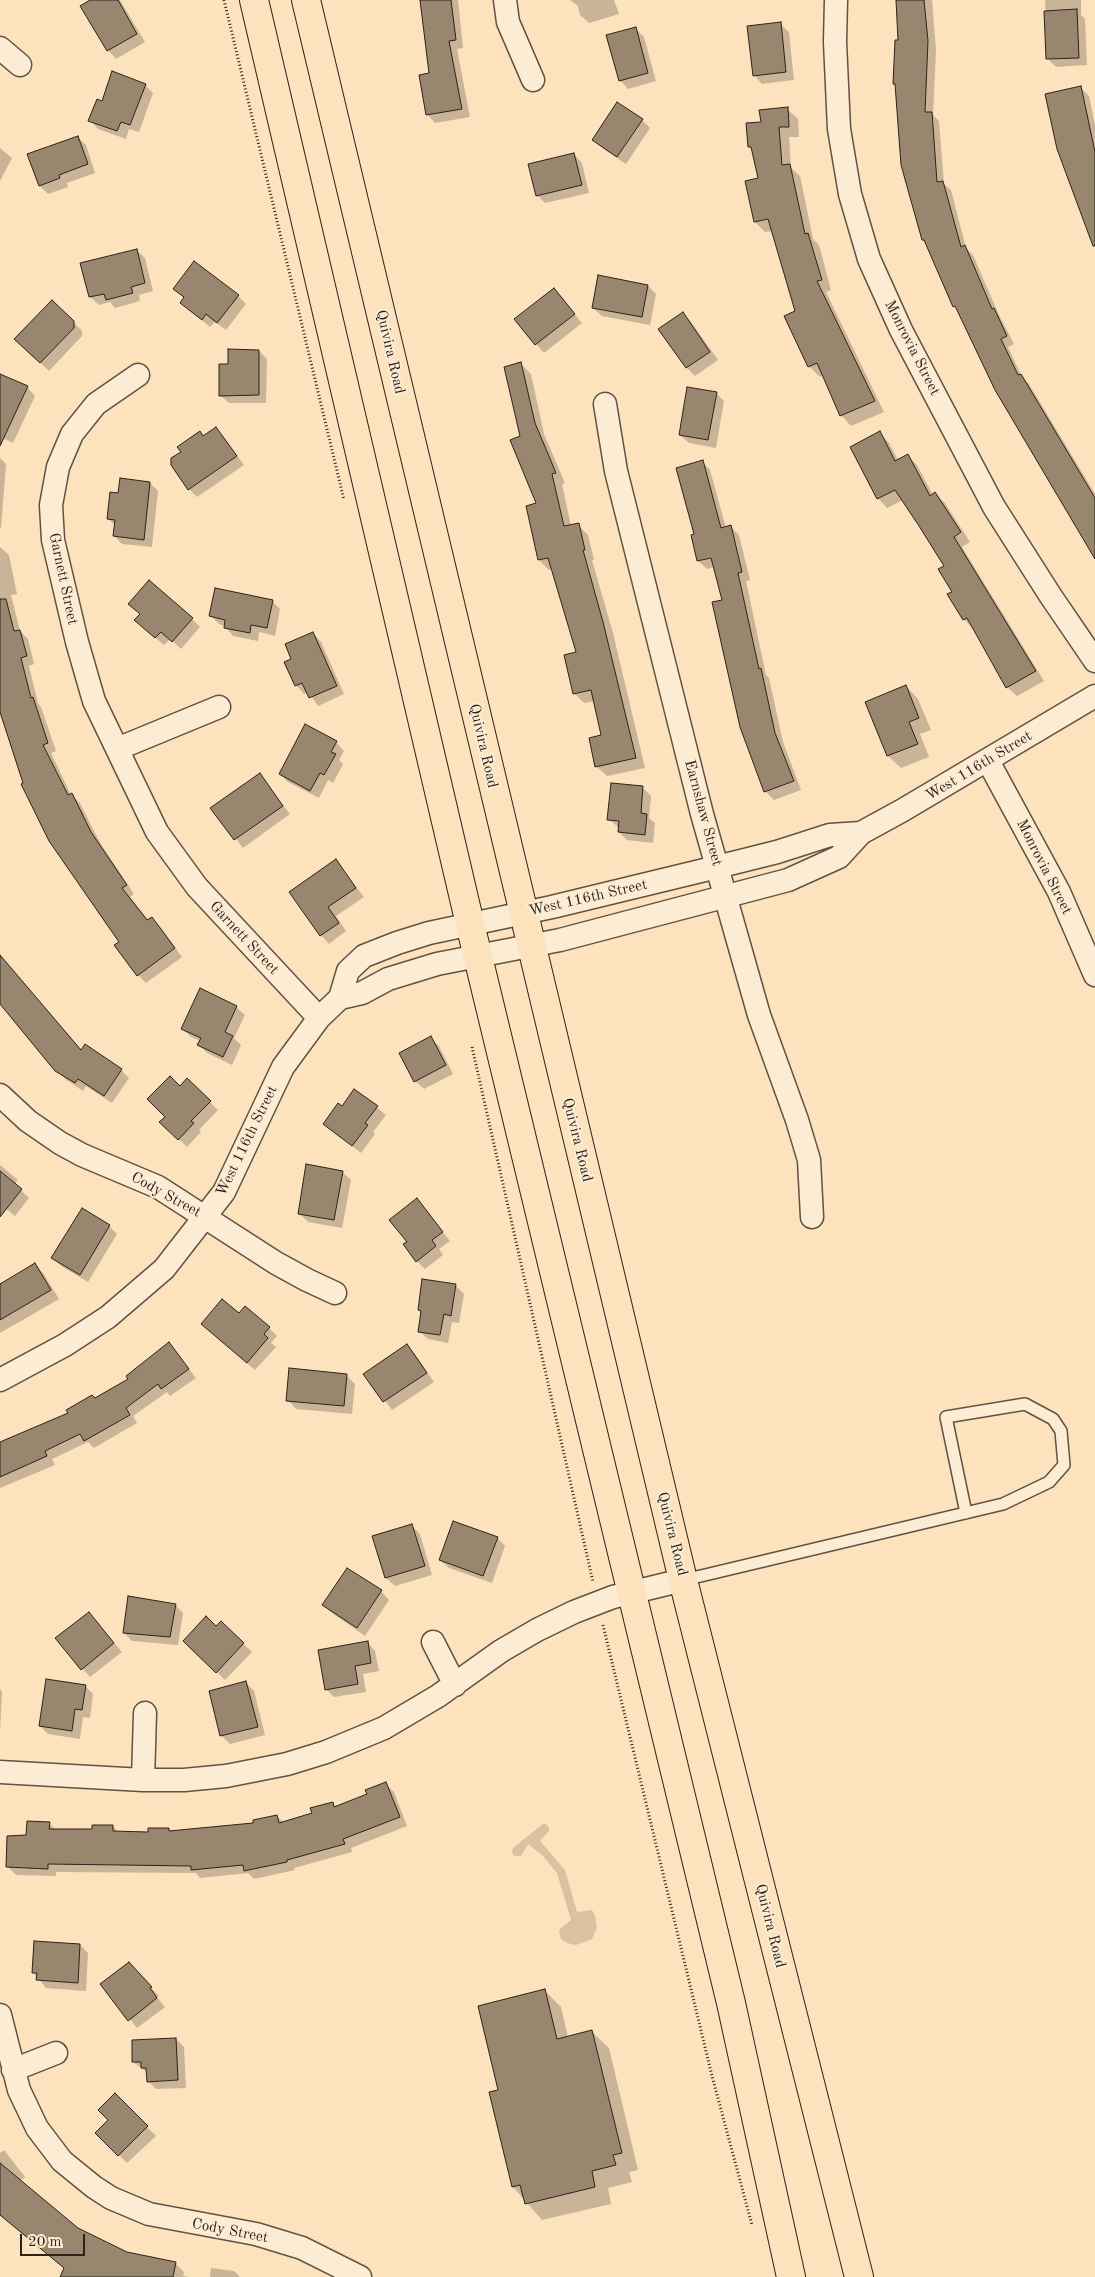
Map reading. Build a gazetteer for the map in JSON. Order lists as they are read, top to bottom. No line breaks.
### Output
{"streets":{"main road":["Quivira Road"],"street":["Monrovia Street","Garnett Street","West 116th Street","Earnshaw Street","Cody Street"]},"crossings":[["Monrovia Street","West 116th Street"],["Quivira Road","West 116th Street"],["Garnett Street","West 116th Street"],["West 116th Street","Earnshaw Street"],["West 116th Street","Cody Street"]],"scale_bar":"20 m"}
